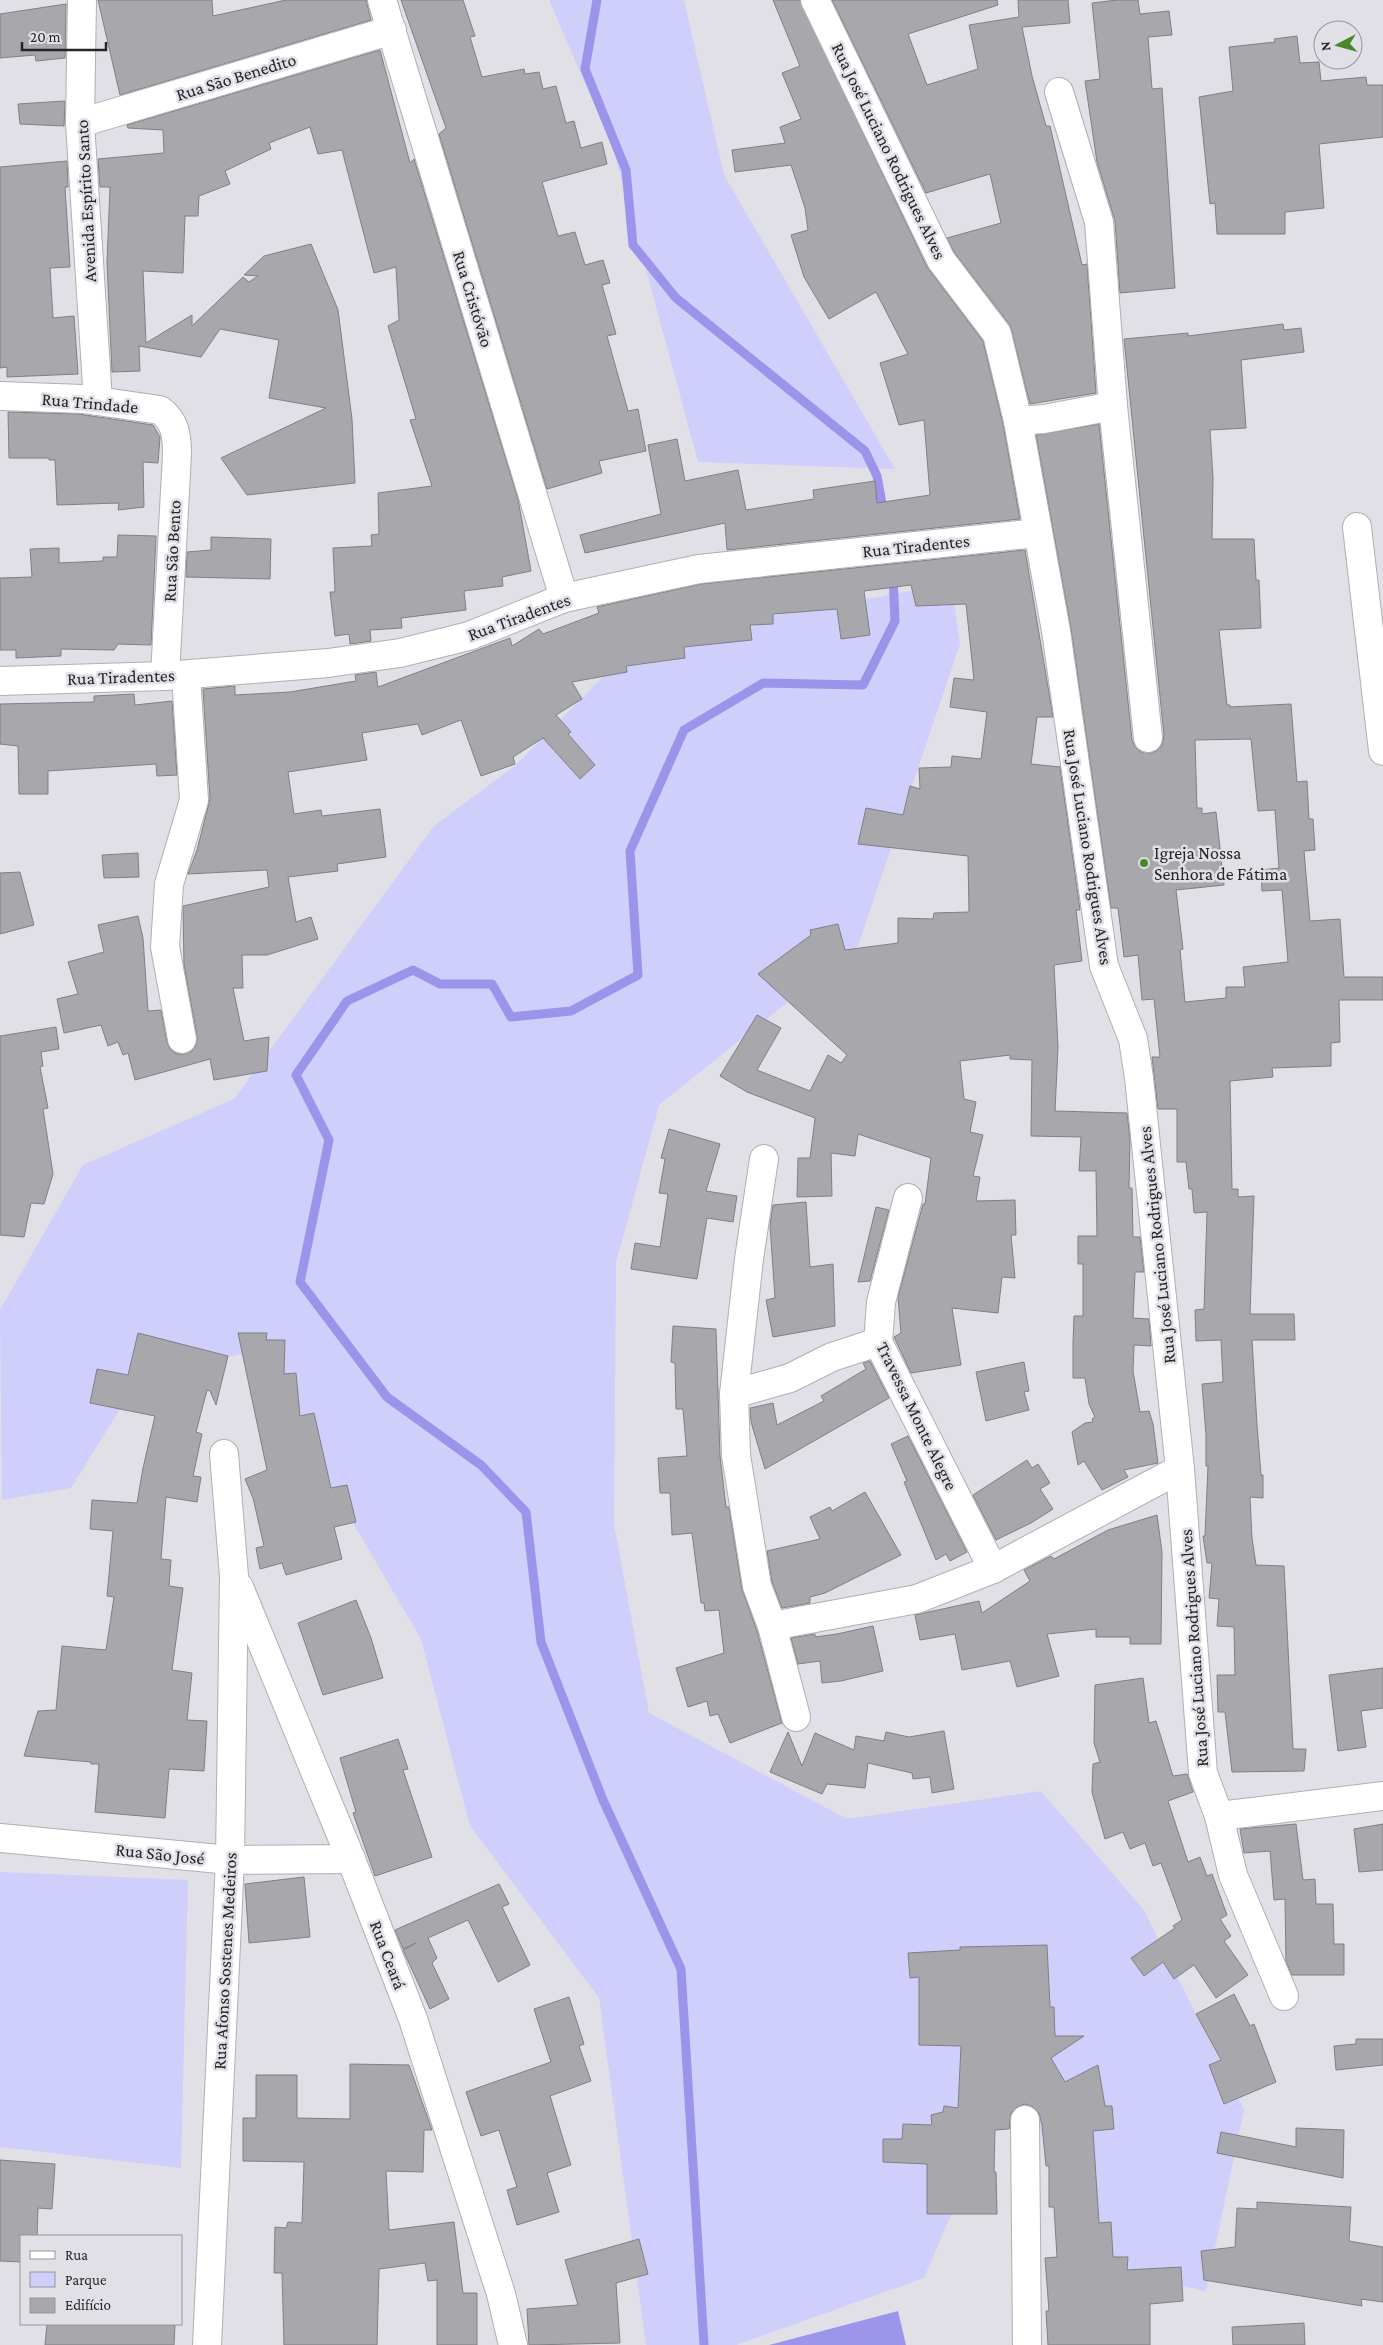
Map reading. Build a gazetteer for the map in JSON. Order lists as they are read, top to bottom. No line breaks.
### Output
{"streets":{"street":["Rua São Benedito","Rua José Luciano Rodrigues Alves","Avenida Espírito Santo","Rua Cristóvão","Rua Trindade","Rua Tiradentes","Rua São Bento","Travessa Monte Alegre","Rua São José","Rua Ceará","Rua Afonso Sostenes Medeiros"]},"crossings":[["Rua São Benedito","Avenida Espírito Santo"],["Rua São Benedito","Rua Cristóvão"],["Rua José Luciano Rodrigues Alves","Rua Tiradentes"],["Avenida Espírito Santo","Rua Trindade"],["Rua Cristóvão","Rua Tiradentes"],["Rua Trindade","Rua São Bento"],["Rua Tiradentes","Rua São Bento"],["Rua São José","Rua Ceará"],["Rua São José","Rua Afonso Sostenes Medeiros"],["Rua Ceará","Rua Afonso Sostenes Medeiros"]],"places":["Igreja Nossa Senhora de Fátima"],"legend":["Rua","Parque","Edifício"],"scale_bar":"20 m","north":"left"}
